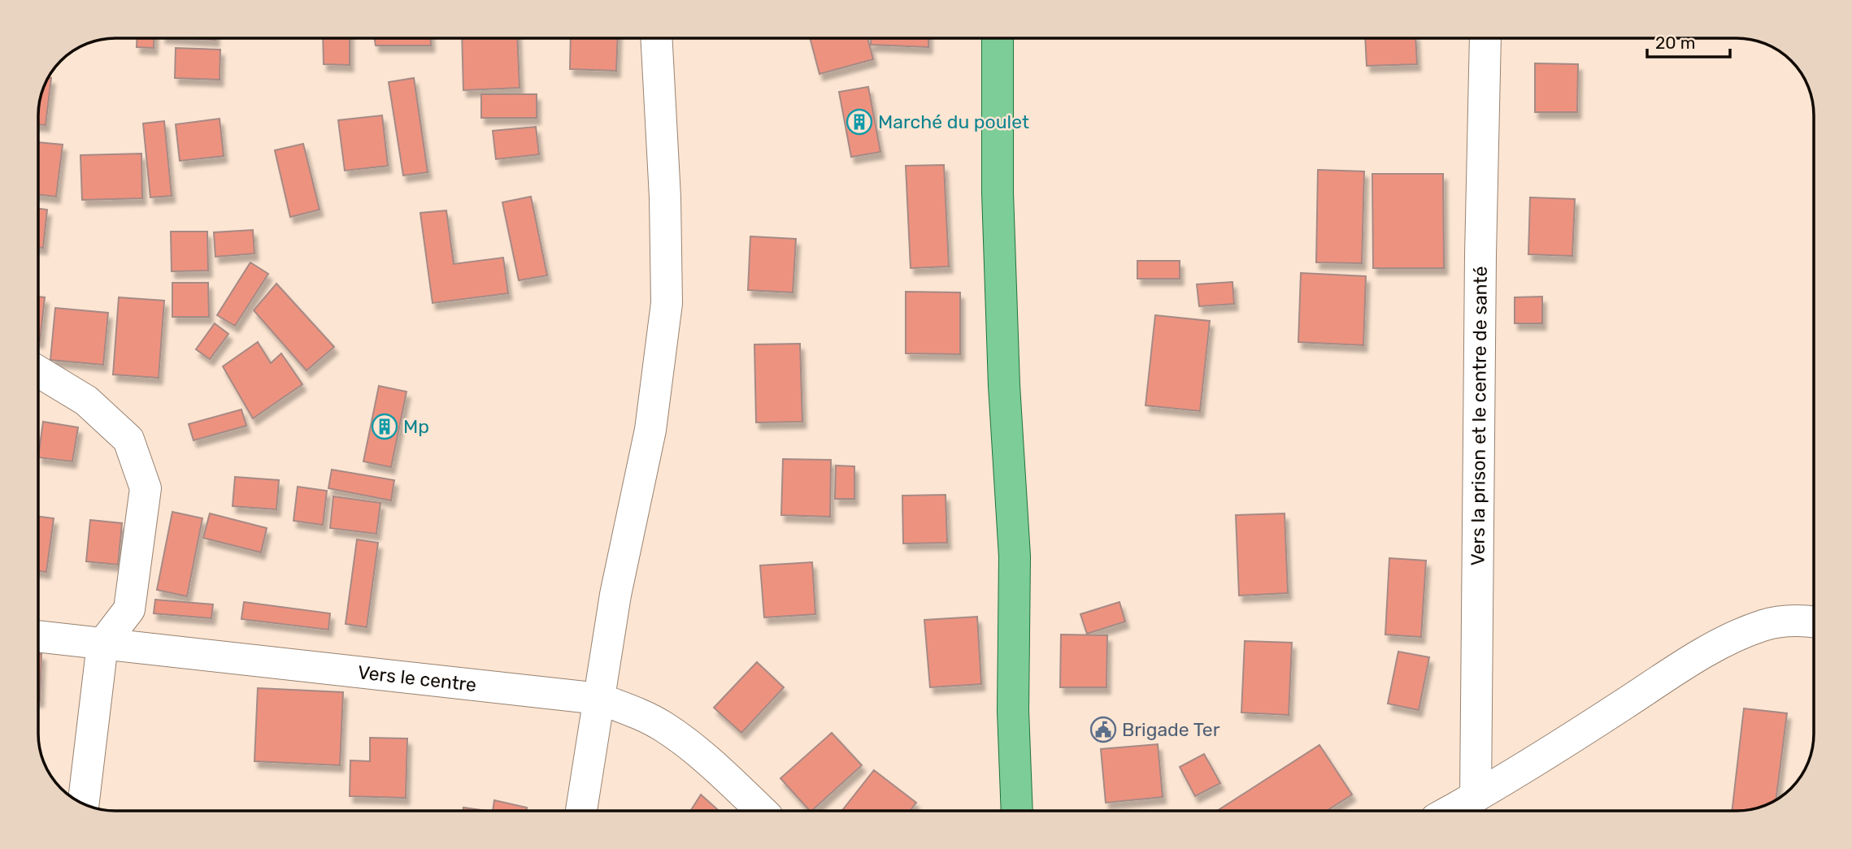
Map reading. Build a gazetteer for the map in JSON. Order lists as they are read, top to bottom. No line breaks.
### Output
{"streets":{"street":["Vers la prison et le centre de santé","Vers le centre"]},"places":{"building":["Marché du poulet","Mp"],"public building":["Brigade Ter"]},"scale_bar":"20 m"}
